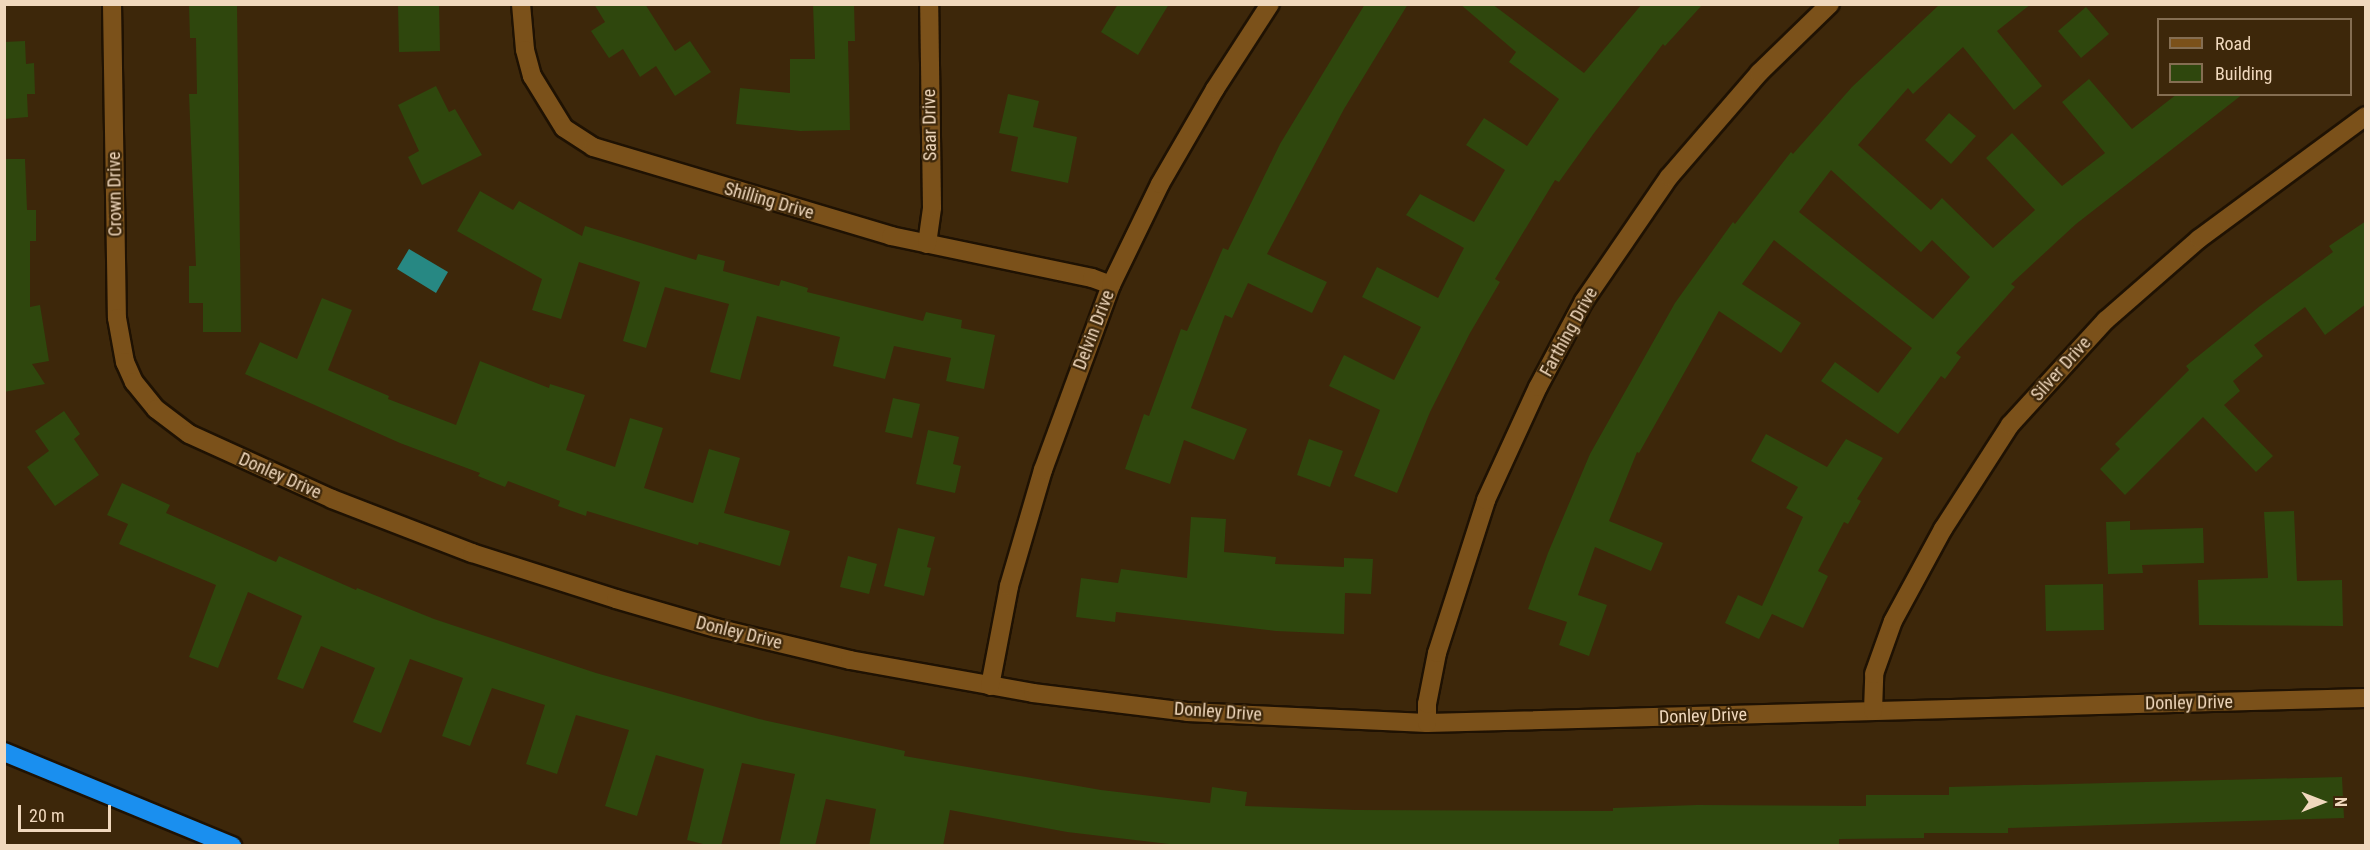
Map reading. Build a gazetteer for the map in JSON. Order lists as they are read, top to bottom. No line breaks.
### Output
{"streets":{"street":["Saar Drive","Crown Drive","Shilling Drive","Delvin Drive","Farthing Drive","Silver Drive","Donley Drive"]},"crossings":[["Saar Drive","Shilling Drive"],["Crown Drive","Donley Drive"],["Shilling Drive","Delvin Drive"],["Delvin Drive","Donley Drive"],["Farthing Drive","Donley Drive"],["Silver Drive","Donley Drive"]],"legend":["Road","Building"],"scale_bar":"20 m","north":"right"}
